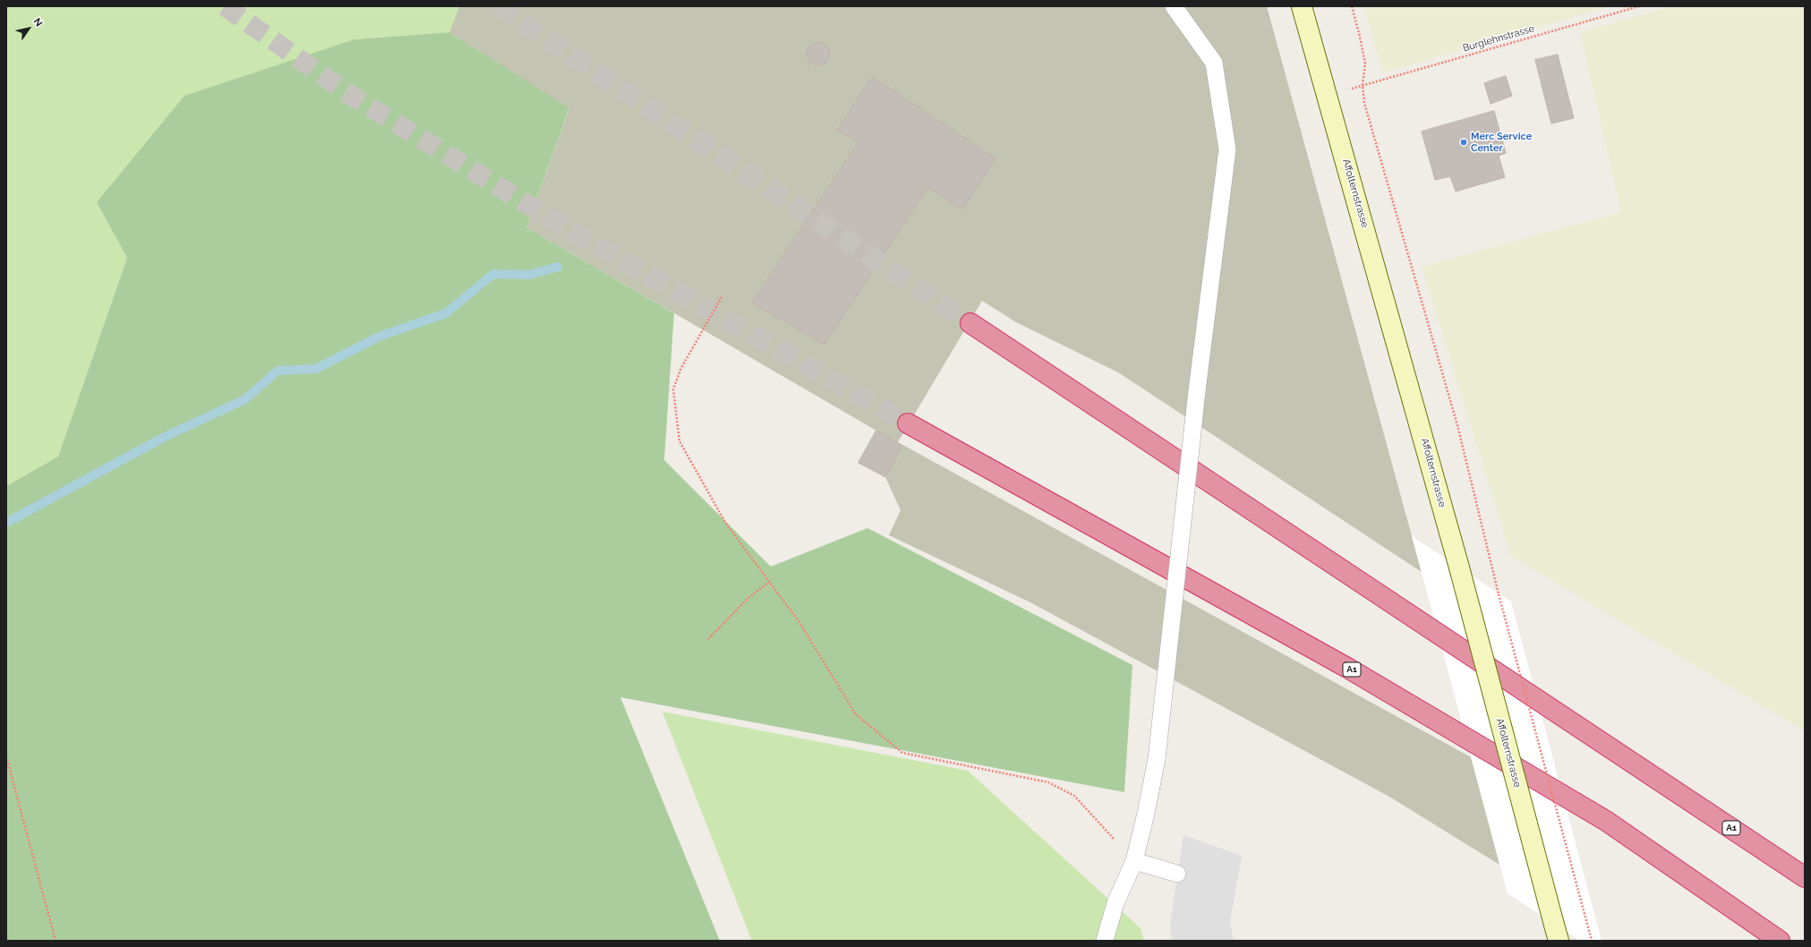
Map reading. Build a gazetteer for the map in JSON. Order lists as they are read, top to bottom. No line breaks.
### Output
{"streets":{"highway":["A1"],"street":["Affolternstrasse"],"path":["Burglehnstrasse"]},"places":["Merc Service Center"],"north":"top right"}
